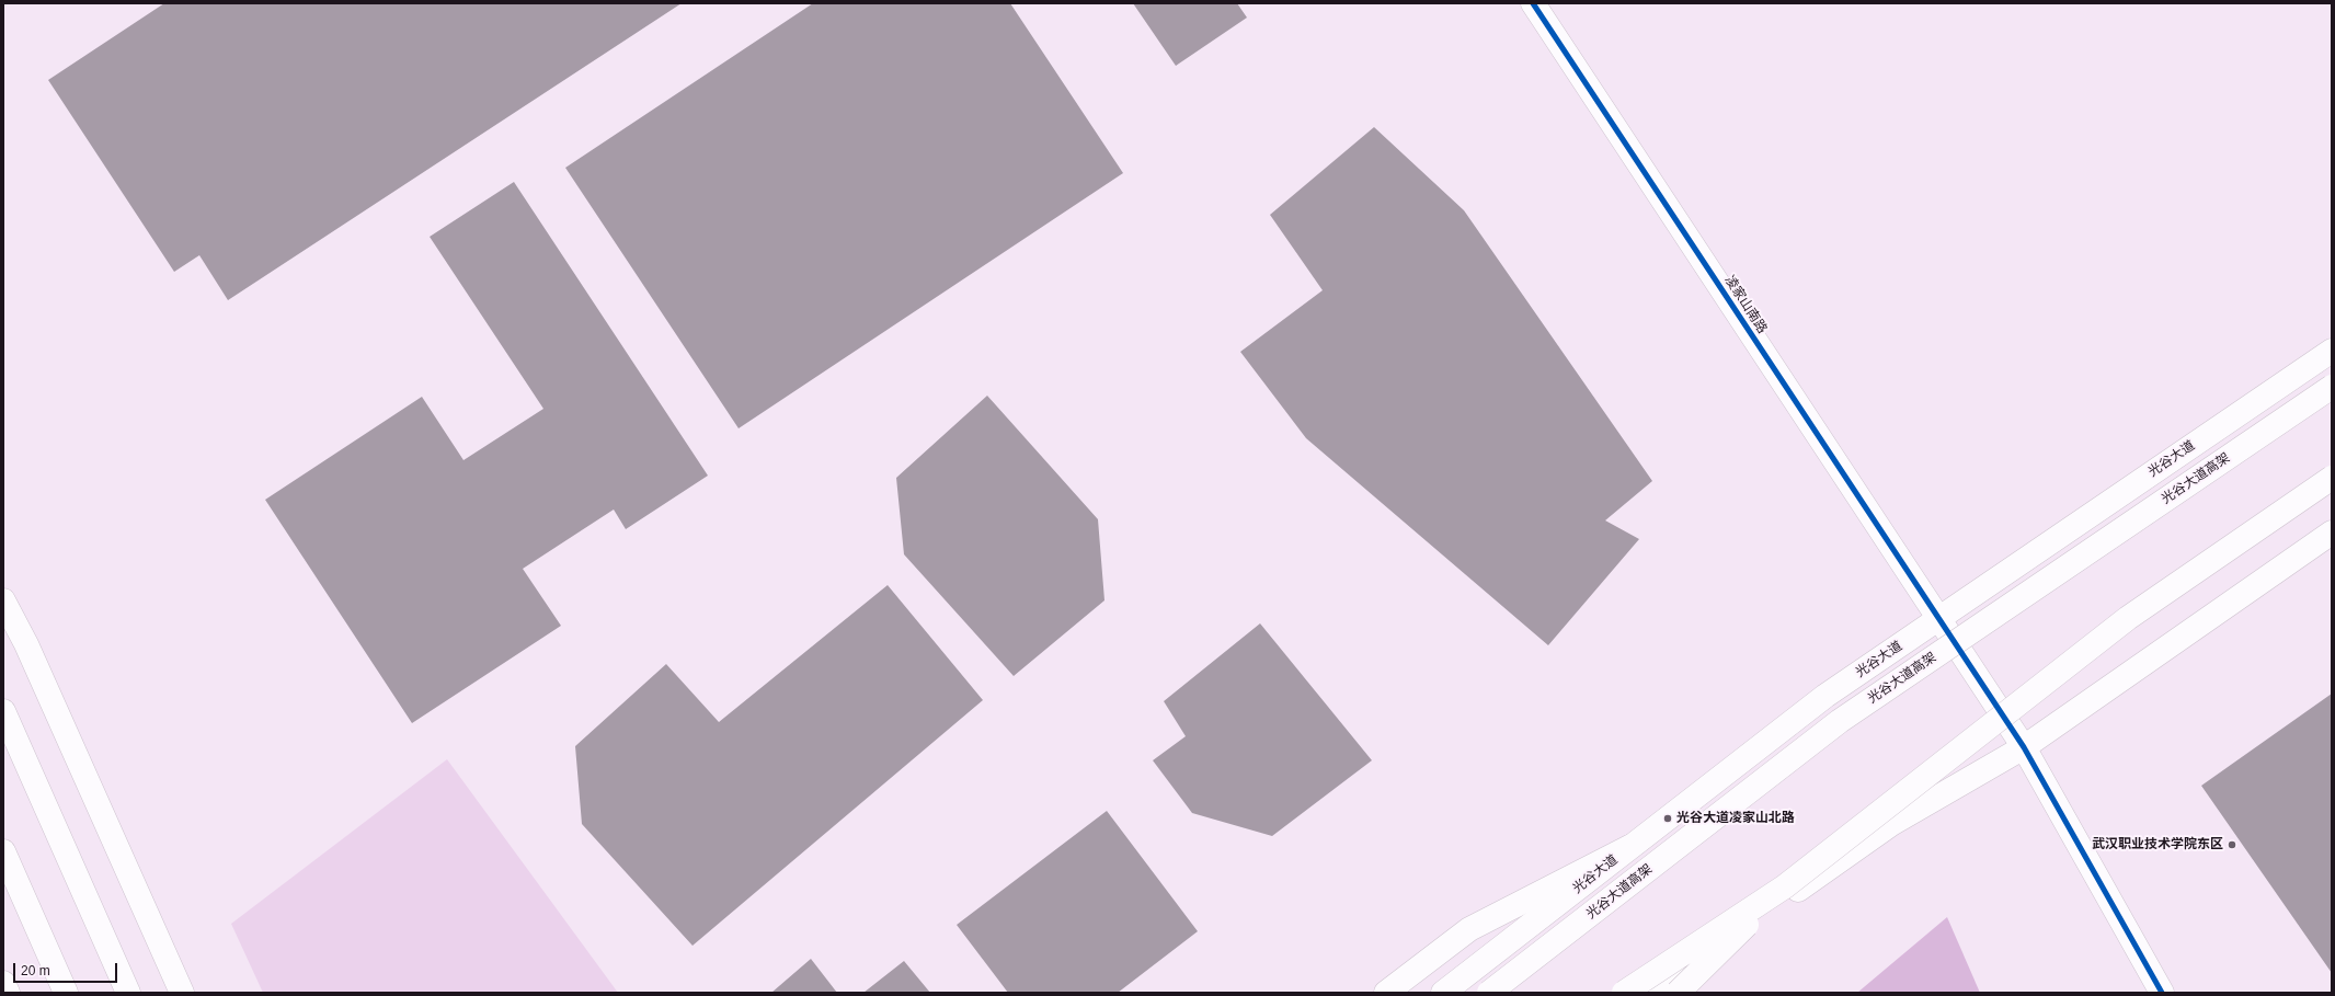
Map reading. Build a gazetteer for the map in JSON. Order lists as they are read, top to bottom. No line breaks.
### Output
{"streets":{"main road":["凌家山南路","光谷大道","光谷大道高架"]},"crossings":[["凌家山南路","光谷大道"]],"places":["光谷大道凌家山北路","武汉职业技术学院东区"],"scale_bar":"20 m"}
